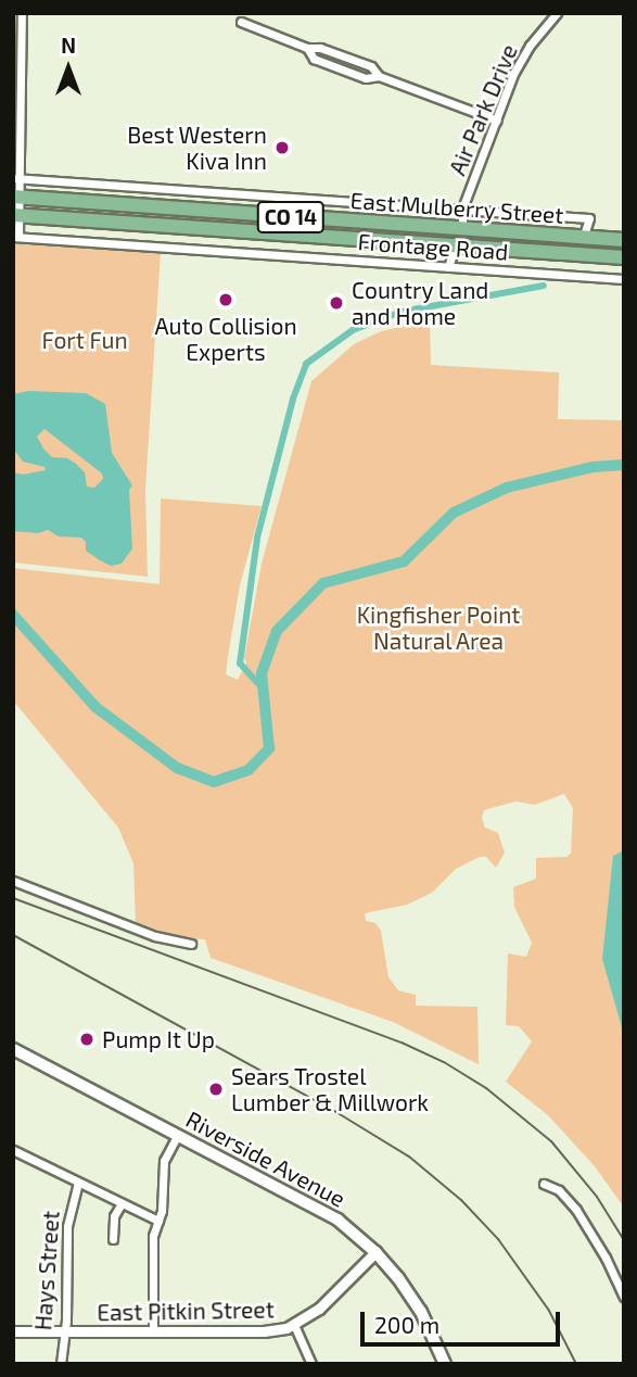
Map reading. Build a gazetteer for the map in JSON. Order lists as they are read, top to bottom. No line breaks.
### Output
{"streets":{"highway":["East Mulberry Street","CO 14"],"main road":["Riverside Avenue"],"street":["Air Park Drive","Frontage Road","Hays Street","East Pitkin Street"]},"crossings":[["Air Park Drive","East Mulberry Street"],["Air Park Drive","Frontage Road"],["East Mulberry Street","Frontage Road"],["Riverside Avenue","East Pitkin Street"],["Hays Street","East Pitkin Street"]],"parks":["Fort Fun","Kingfisher Point Natural Area"],"places":["Best Western Kiva Inn","Auto Collision Experts","Country Land and Home","Pump It Up","Sears Trostel Lumber & Millwork"],"scale_bar":"200 m","north":"top"}
